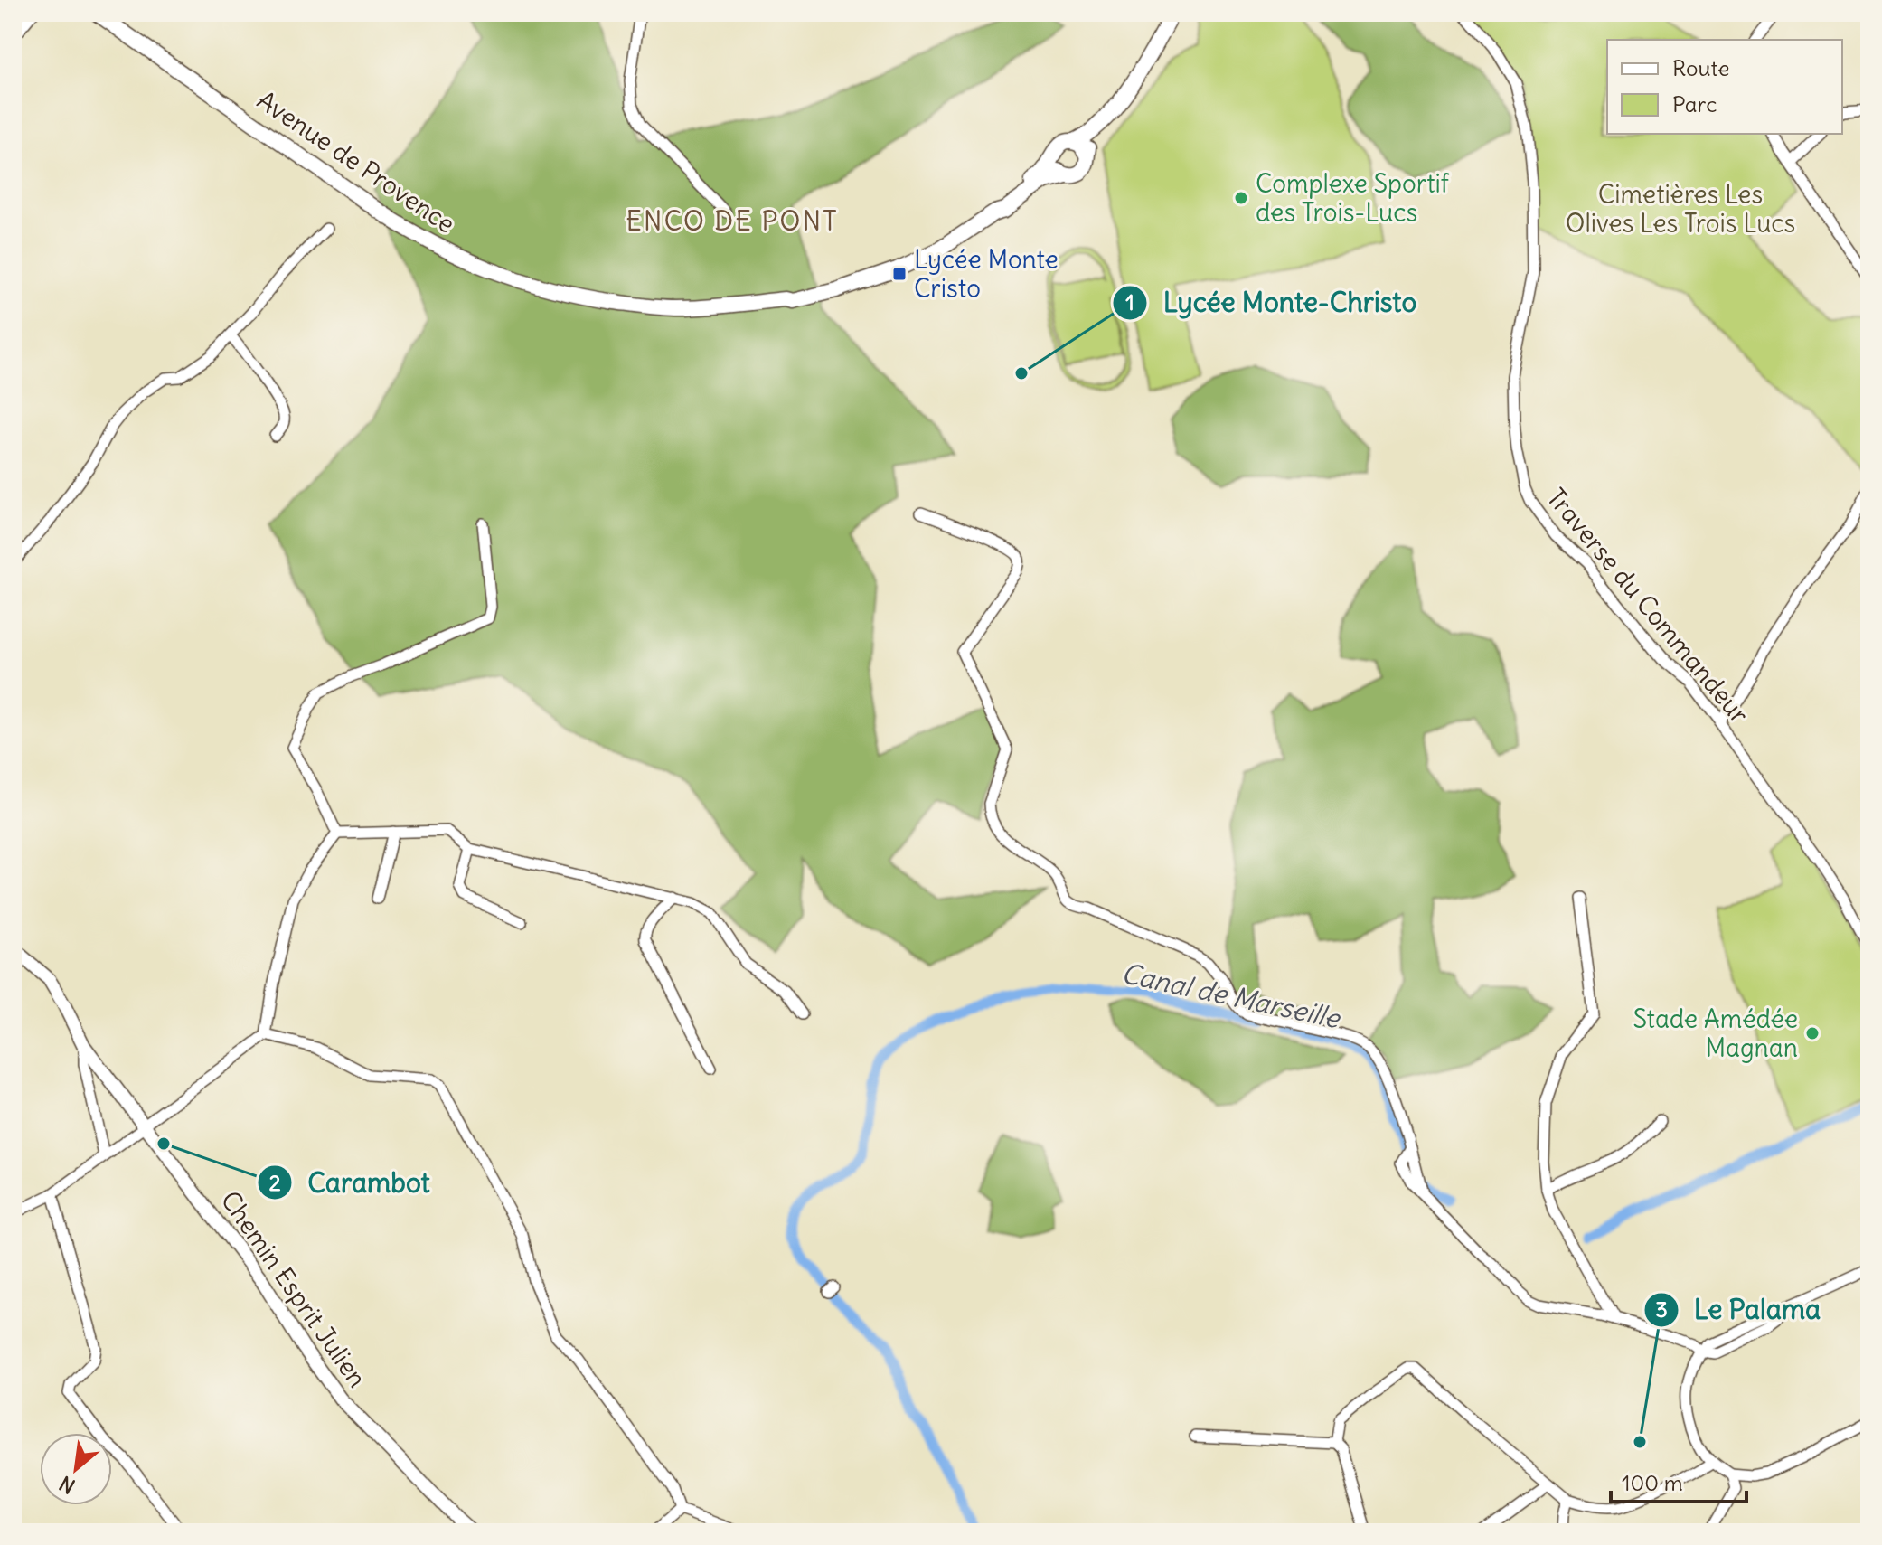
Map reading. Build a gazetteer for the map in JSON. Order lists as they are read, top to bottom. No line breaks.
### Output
{"streets":{"main road":["Avenue de Provence"],"street":["Traverse du Commandeur","Chemin Esprit Julien"]},"districts":["ENCO DE PONT"],"water":["Canal de Marseille"],"parks":["Cimetières Les Olives Les Trois Lucs"],"places":{"other":["Complexe Sportif des Trois-Lucs","Lycée Monte-Christo","Stade Amédée Magnan","Carambot","Le Palama"],"transit":["Lycée Monte Cristo"]},"legend":["Route","Parc"],"scale_bar":"100 m","north":"bottom left"}
